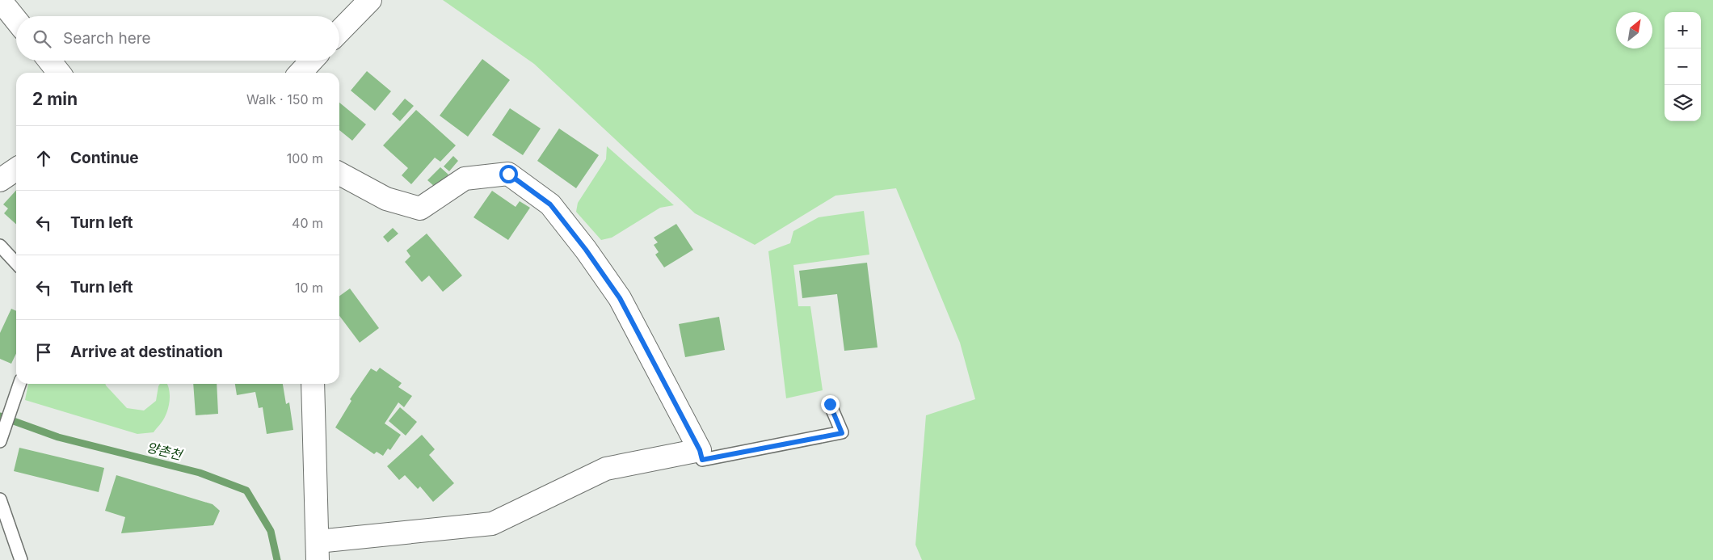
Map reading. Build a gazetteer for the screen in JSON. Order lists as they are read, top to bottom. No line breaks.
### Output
{"water":["양촌천"],"north":"top right","page":{"map_buttons":["+","−"],"search":"Search here","heading":["2 min","Walk · 150 m"],"list":[["Continue","100 m"],["Turn left","40 m"],["Turn left","10 m"],"Arrive at destination"]}}
